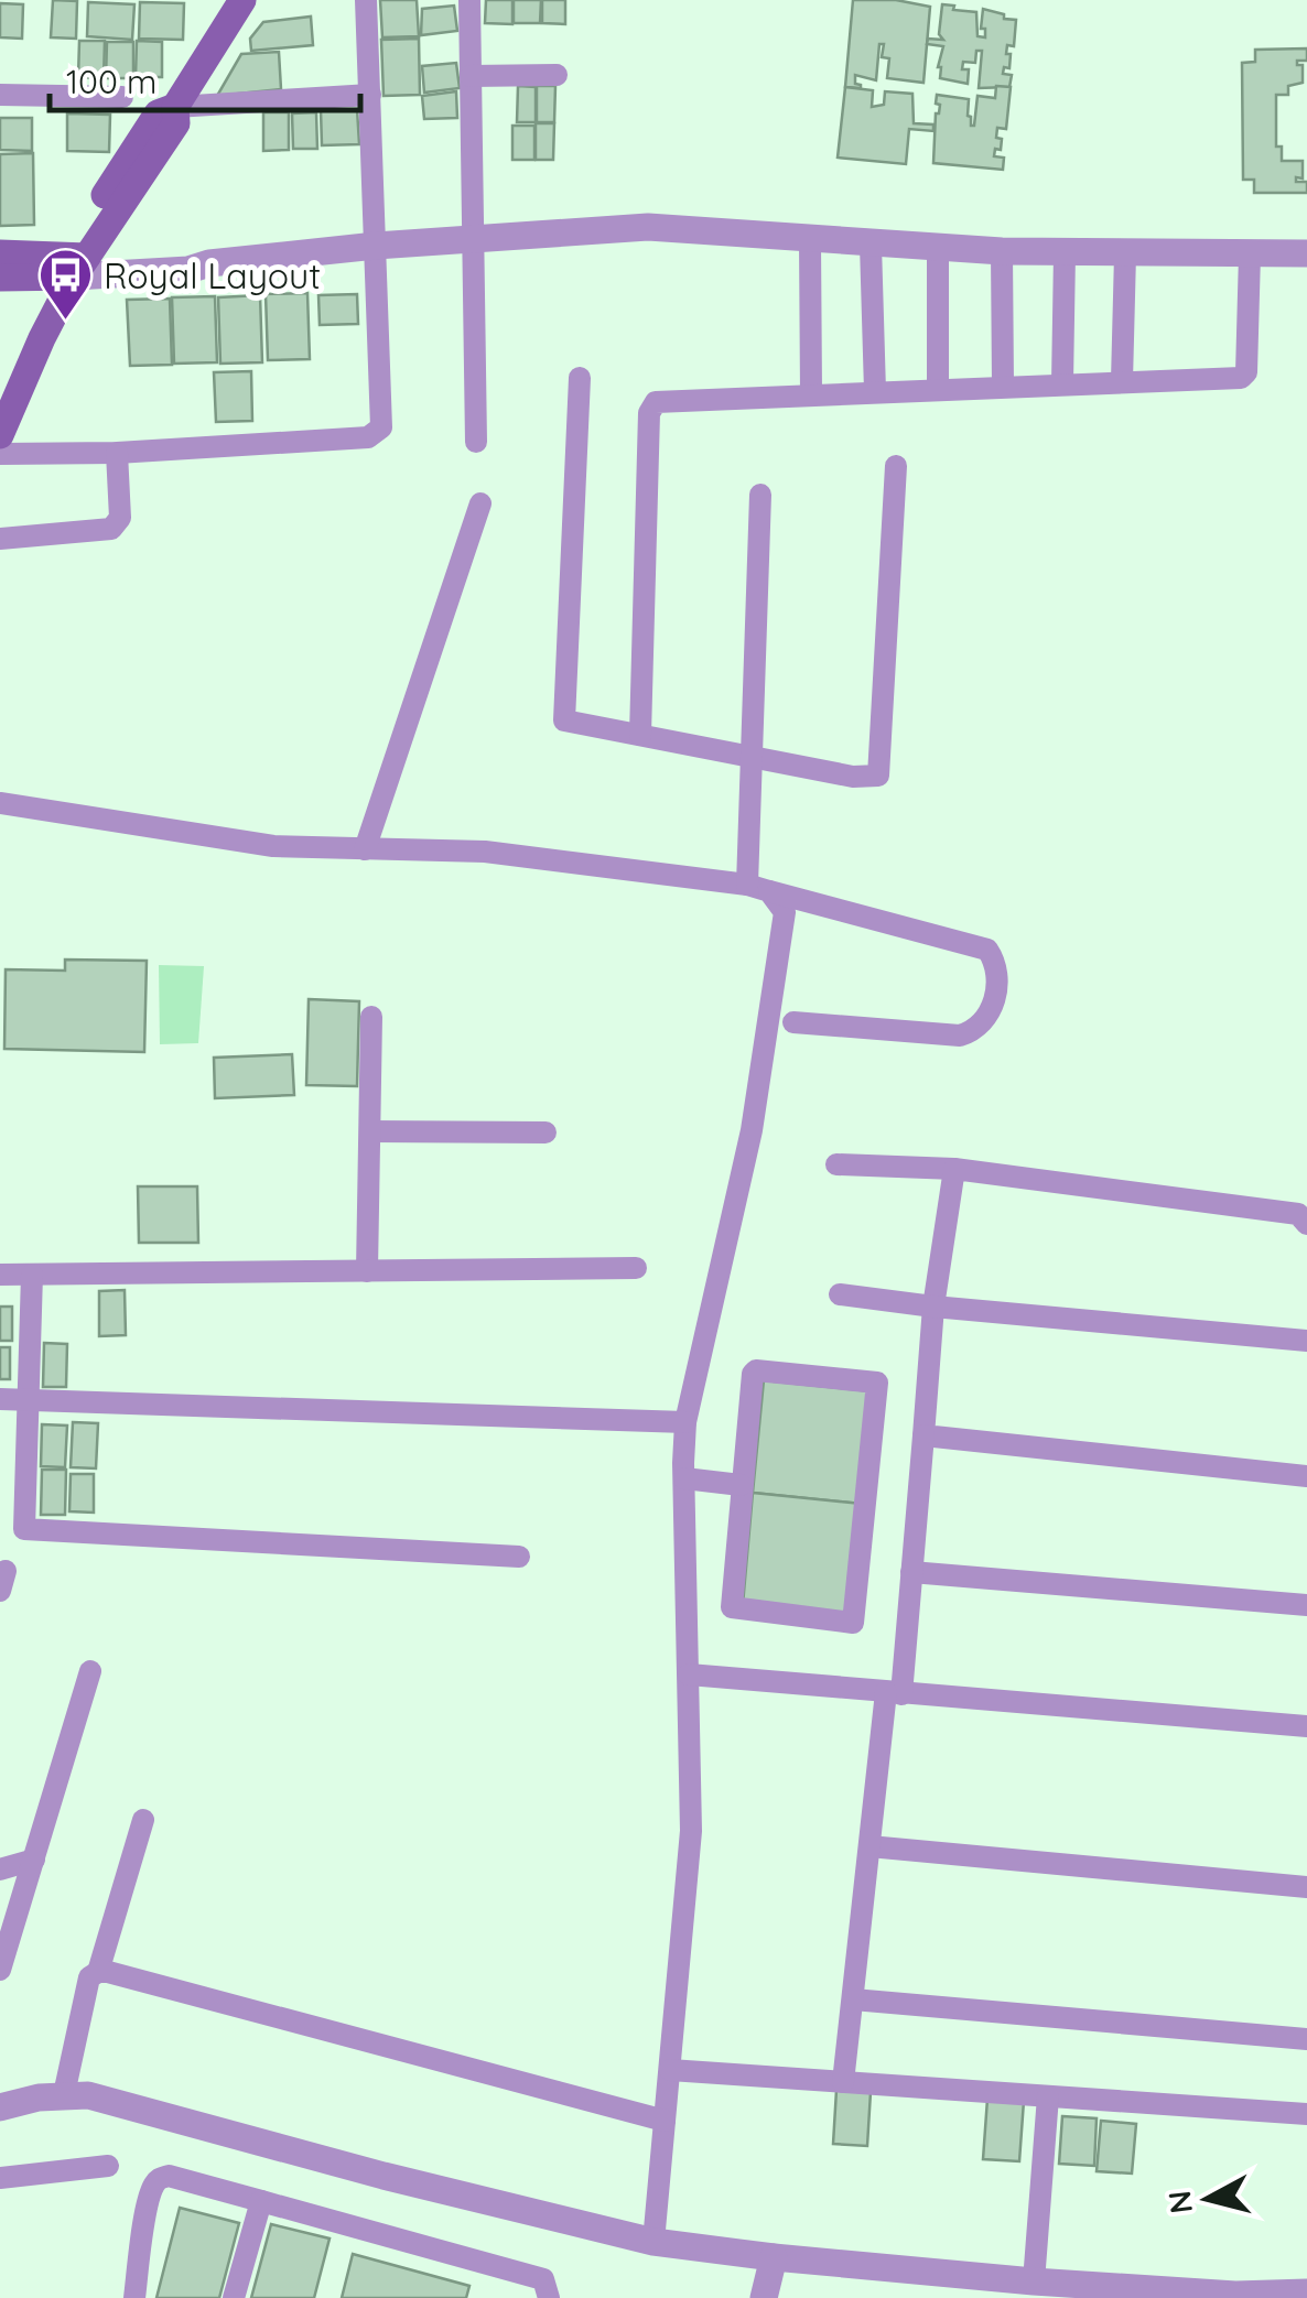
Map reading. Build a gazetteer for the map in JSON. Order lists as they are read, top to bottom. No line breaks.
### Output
{"places":{"bus stop":["Royal Layout"]},"scale_bar":"100 m","north":"left"}
